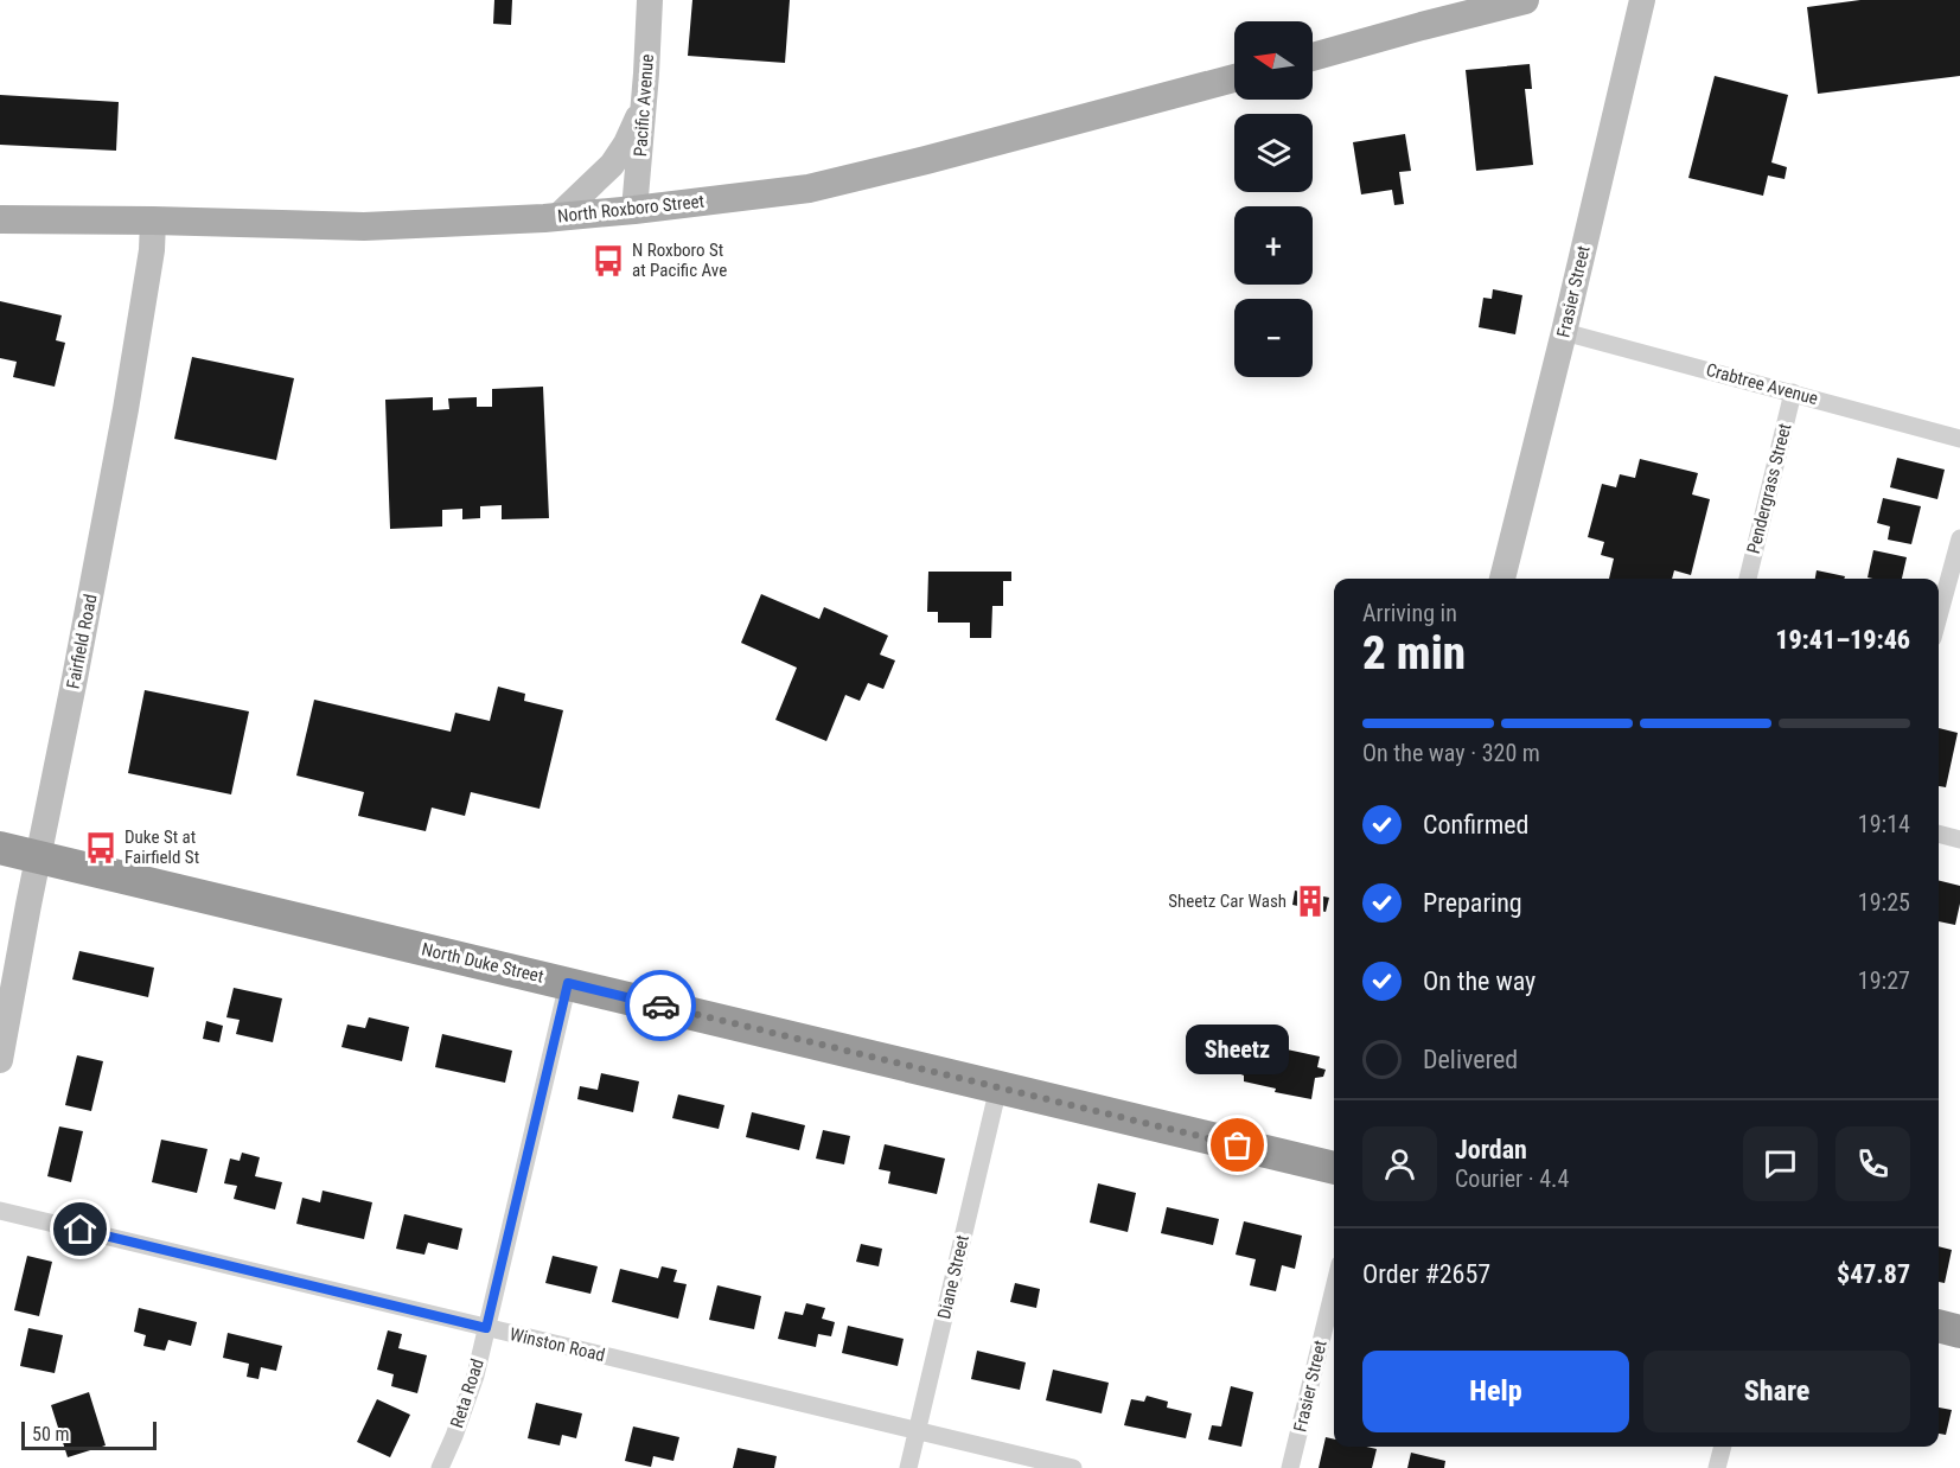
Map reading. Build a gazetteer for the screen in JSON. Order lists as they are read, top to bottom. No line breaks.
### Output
{"streets":{"highway":["North Duke Street"],"main road":["North Roxboro Street"],"street":["Pacific Avenue","Frasier Street","Crabtree Avenue","Pendergrass Street","Fairfield Road","Diane Street","Winston Road","Reta Road"]},"crossings":[["Pacific Avenue","North Roxboro Street"],["North Roxboro Street","Fairfield Road"],["Frasier Street","Crabtree Avenue"],["Crabtree Avenue","Pendergrass Street"],["Fairfield Road","North Duke Street"],["North Duke Street","Diane Street"],["North Duke Street","Reta Road"],["Diane Street","Winston Road"],["Winston Road","Reta Road"]],"places":{"bus stop":["N Roxboro St at Pacific Ave","Duke St at Fairfield St"],"building":["Sheetz Car Wash"],"other":["Sheetz"]},"scale_bar":"50 m","north":"left","page":{"map_buttons":["+","−"],"heading":["2 min","Arriving in","19:41–19:46"],"panel":["Jordan","Courier · 4.4","Order #2657","$47.87"],"bar":"On the way · 320 m","list":[["Confirmed","19:14"],["Preparing","19:25"],["On the way","19:27"],"Delivered"],"bubble":"Sheetz","buttons":["Help","Share"],"scale":"50 m"}}
